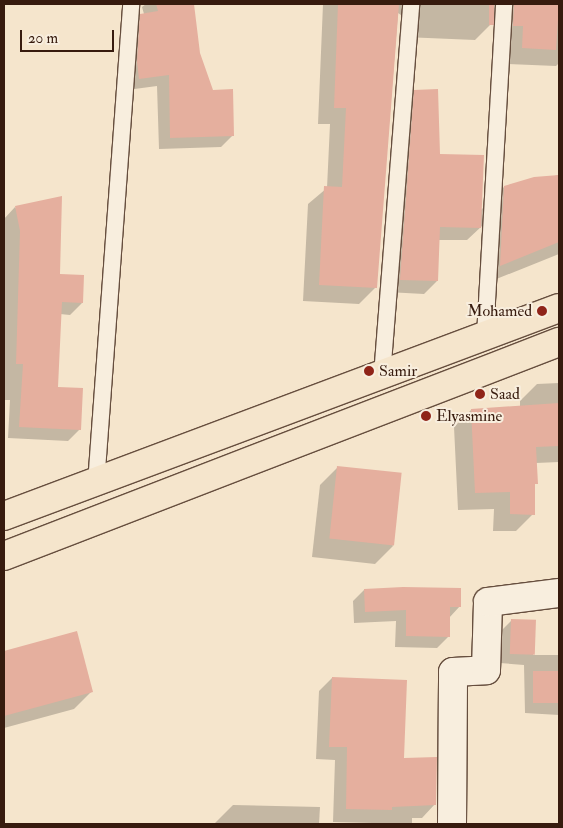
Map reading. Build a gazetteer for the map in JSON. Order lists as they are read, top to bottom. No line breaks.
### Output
{"places":["Mohamed","Samir","Saad","Elyasmine"],"scale_bar":"20 m"}
